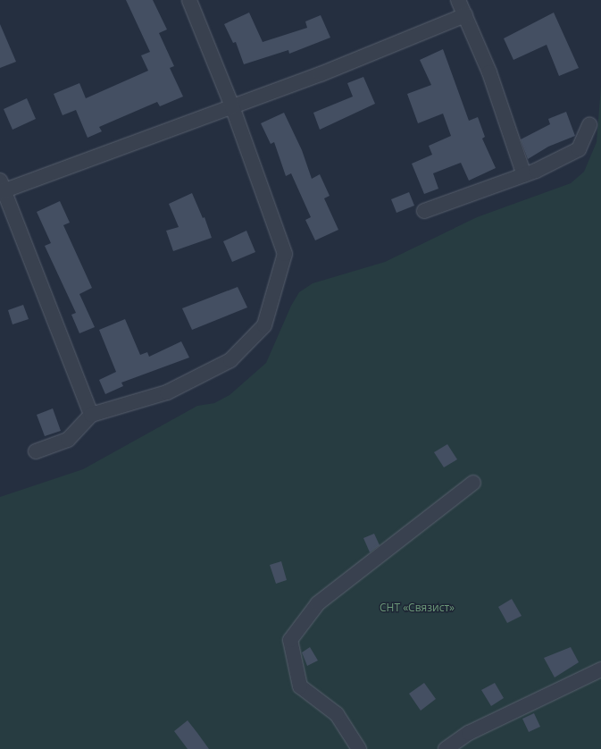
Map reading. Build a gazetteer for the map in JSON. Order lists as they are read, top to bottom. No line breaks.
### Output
{"parks":["СНТ «Связист»"]}
